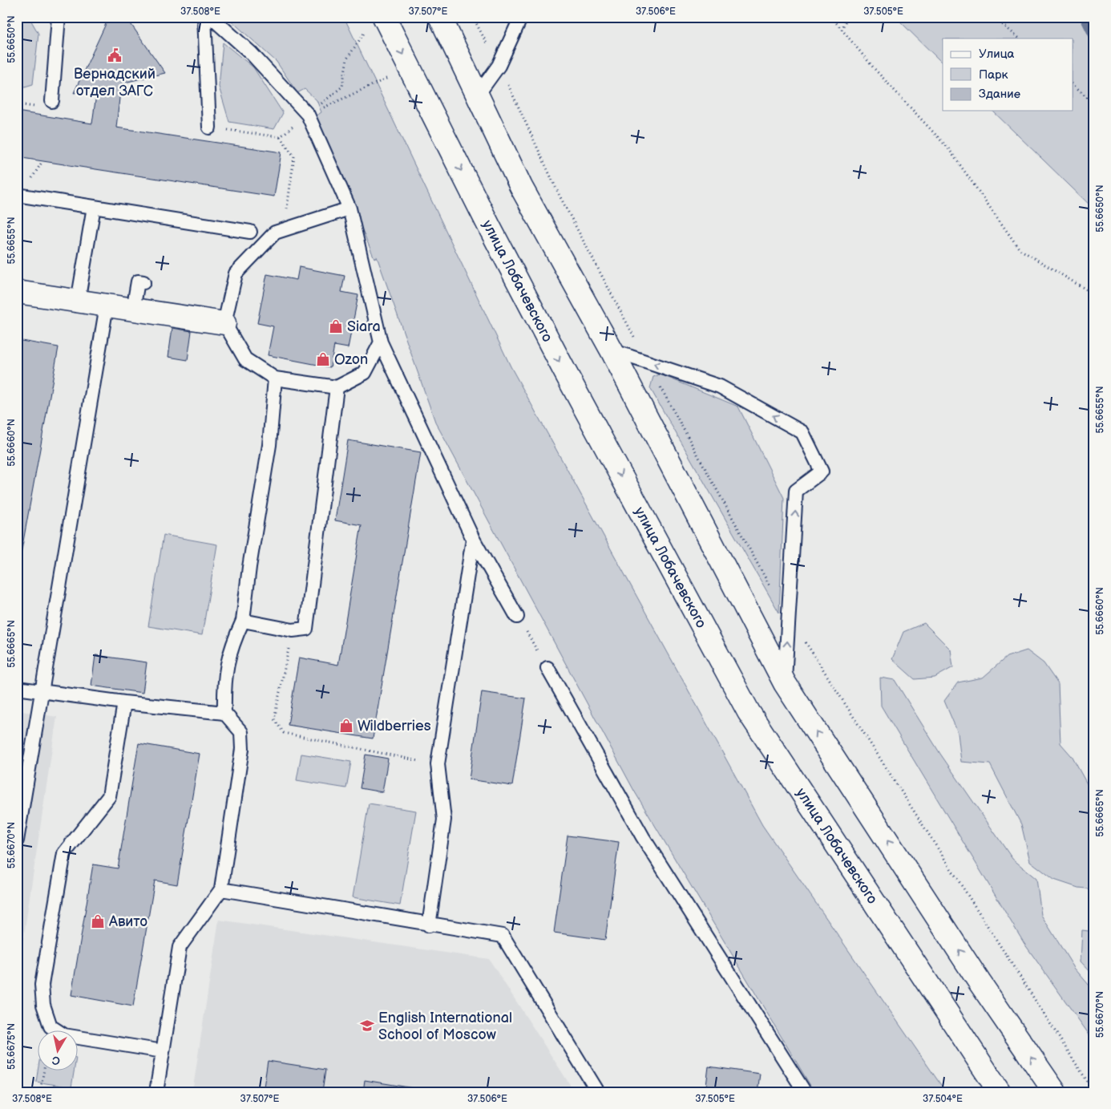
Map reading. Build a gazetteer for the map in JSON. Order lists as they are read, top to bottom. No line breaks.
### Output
{"streets":{"main road":["улица Лобачевского"]},"places":{"public building":["Вернадский отдел ЗАГС"],"shop":["Siara","Ozon","Wildberries","Авито"],"school or university":["English International School of Moscow"]},"legend":["Улица","Парк","Здание"],"north":"bottom","coordinates":["37.508°E","37.507°E","37.506°E","37.505°E","55.6650°N","55.6655°N","55.6660°N","55.6665°N","55.6670°N","55.6675°N","37.504°E"]}
